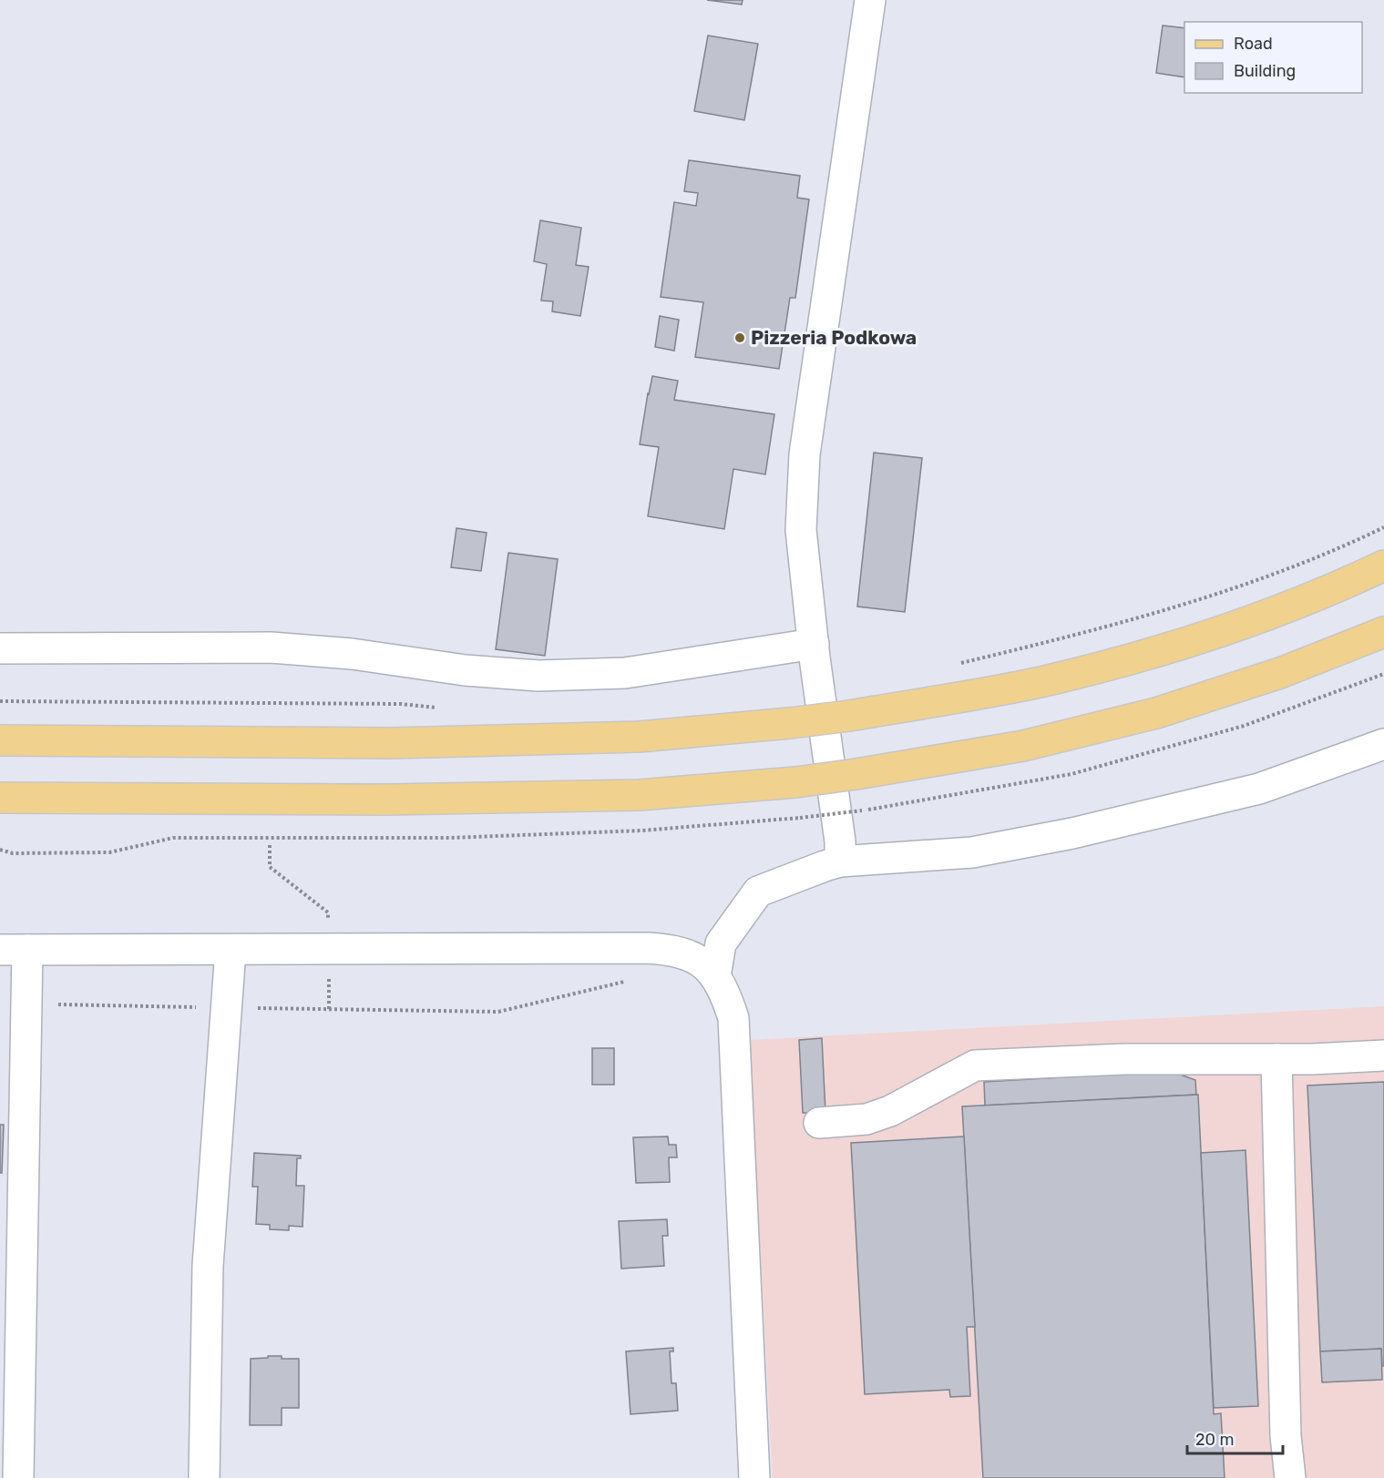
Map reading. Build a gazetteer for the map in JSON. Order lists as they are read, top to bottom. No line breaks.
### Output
{"places":["Pizzeria Podkowa"],"legend":["Road","Building"],"scale_bar":"20 m"}
